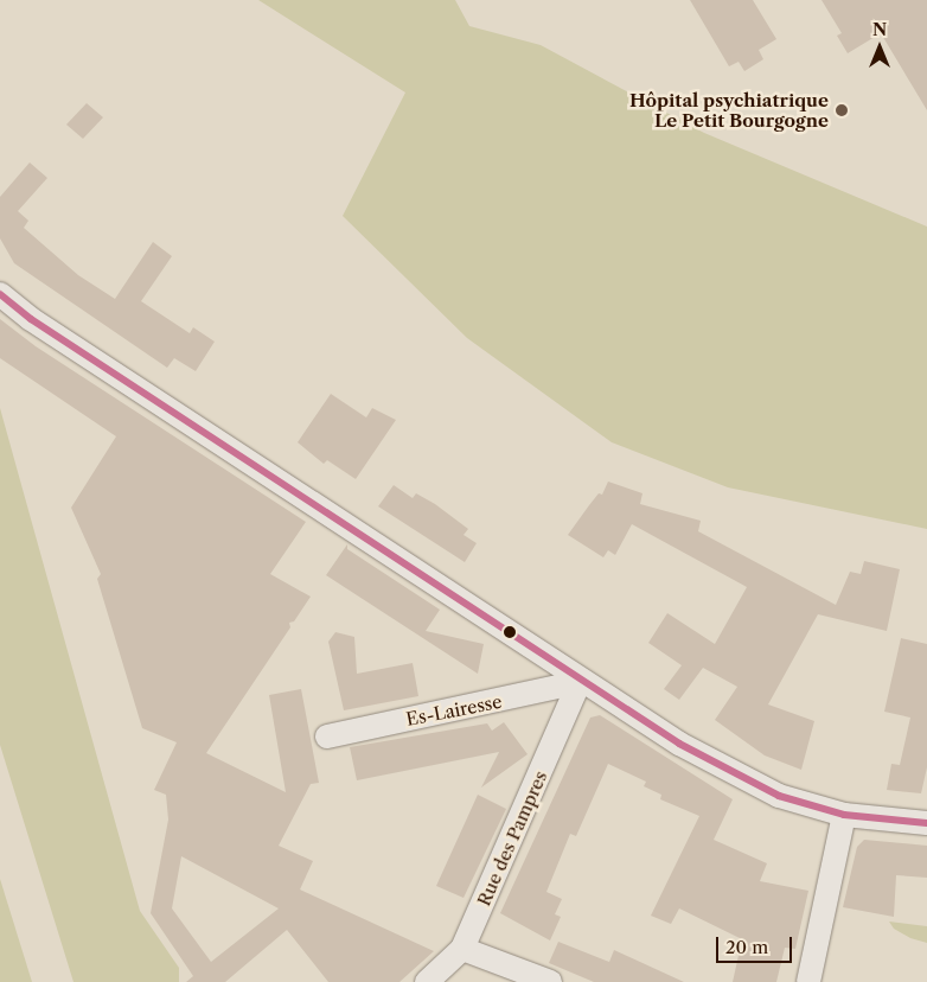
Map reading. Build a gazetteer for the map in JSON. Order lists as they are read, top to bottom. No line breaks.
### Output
{"streets":{"street":["Es-Lairesse","Rue des Pampres"]},"crossings":[["Es-Lairesse","Rue des Pampres"]],"places":["Hôpital psychiatrique Le Petit Bourgogne"],"lines":["transit line 20"],"scale_bar":"20 m","north":"top"}
